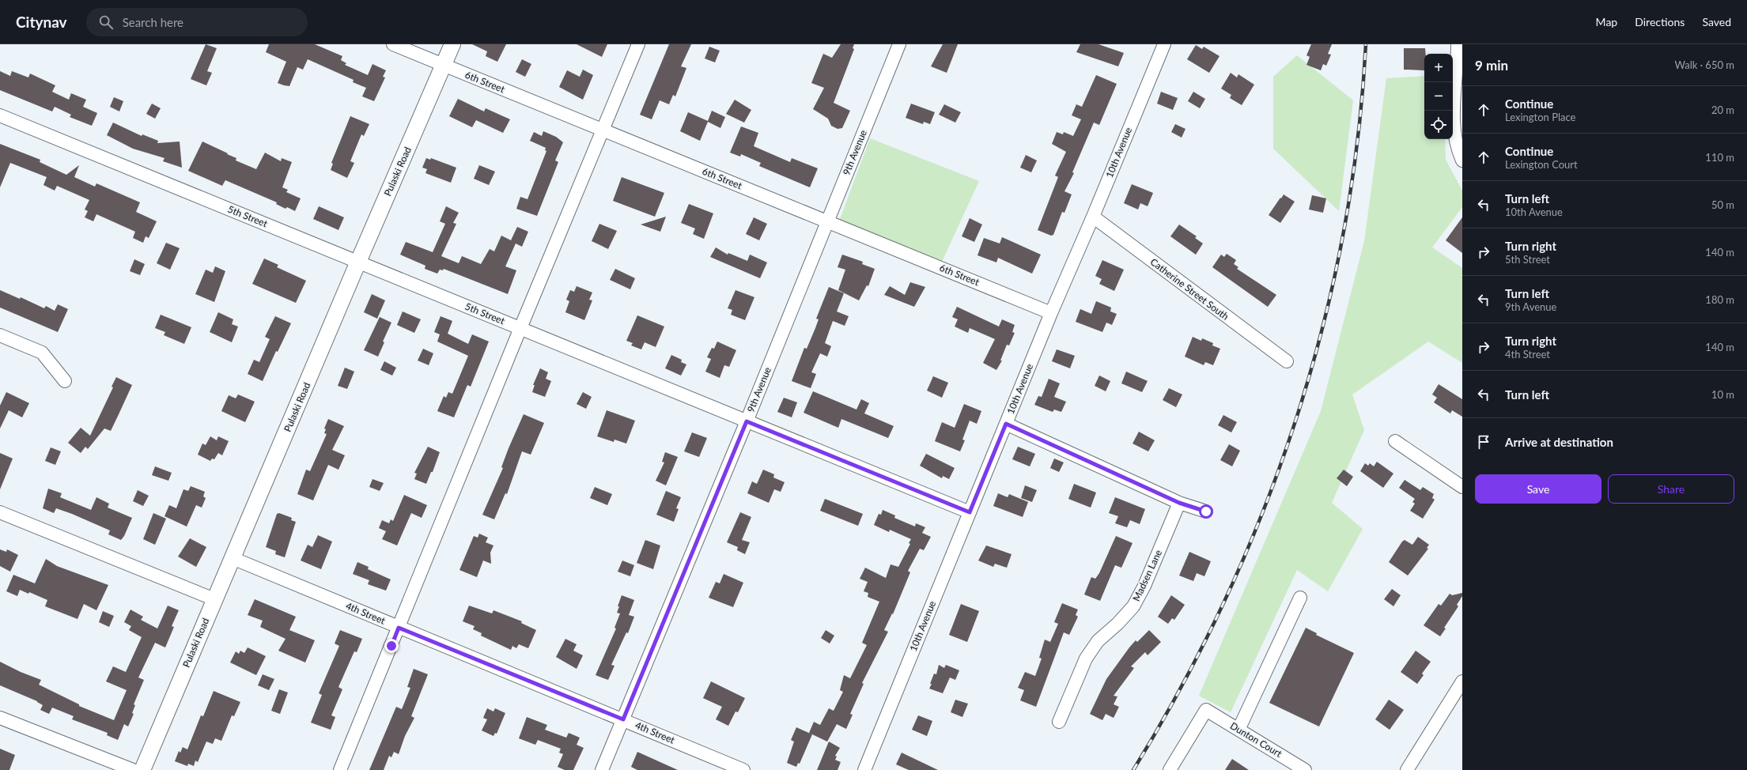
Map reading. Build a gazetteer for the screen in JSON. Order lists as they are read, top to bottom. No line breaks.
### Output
{"streets":{"main road":["Pulaski Road"],"street":["6th Street","9th Avenue","10th Avenue","5th Street","Catherine Street South","Madsen Lane","4th Street","Dunton Court"]},"crossings":[["6th Street","9th Avenue"],["6th Street","10th Avenue"],["6th Street","Pulaski Road"],["9th Avenue","5th Street"],["9th Avenue","4th Street"],["10th Avenue","5th Street"],["10th Avenue","Catherine Street South"],["Pulaski Road","5th Street"],["Pulaski Road","4th Street"]],"page":{"header":"Citynav","search":"Search here","nav":["Map","Directions","Saved"],"heading":["9 min","Walk · 650 m"],"map_buttons":["+","−"],"list":[["Continue","Lexington Place","20 m"],["Continue","Lexington Court","110 m"],["Turn left","10th Avenue","50 m"],["Turn right","5th Street","140 m"],["Turn left","9th Avenue","180 m"],["Turn right","4th Street","140 m"],["Turn left","10 m"],"Arrive at destination"],"buttons":["Save","Share"]}}
